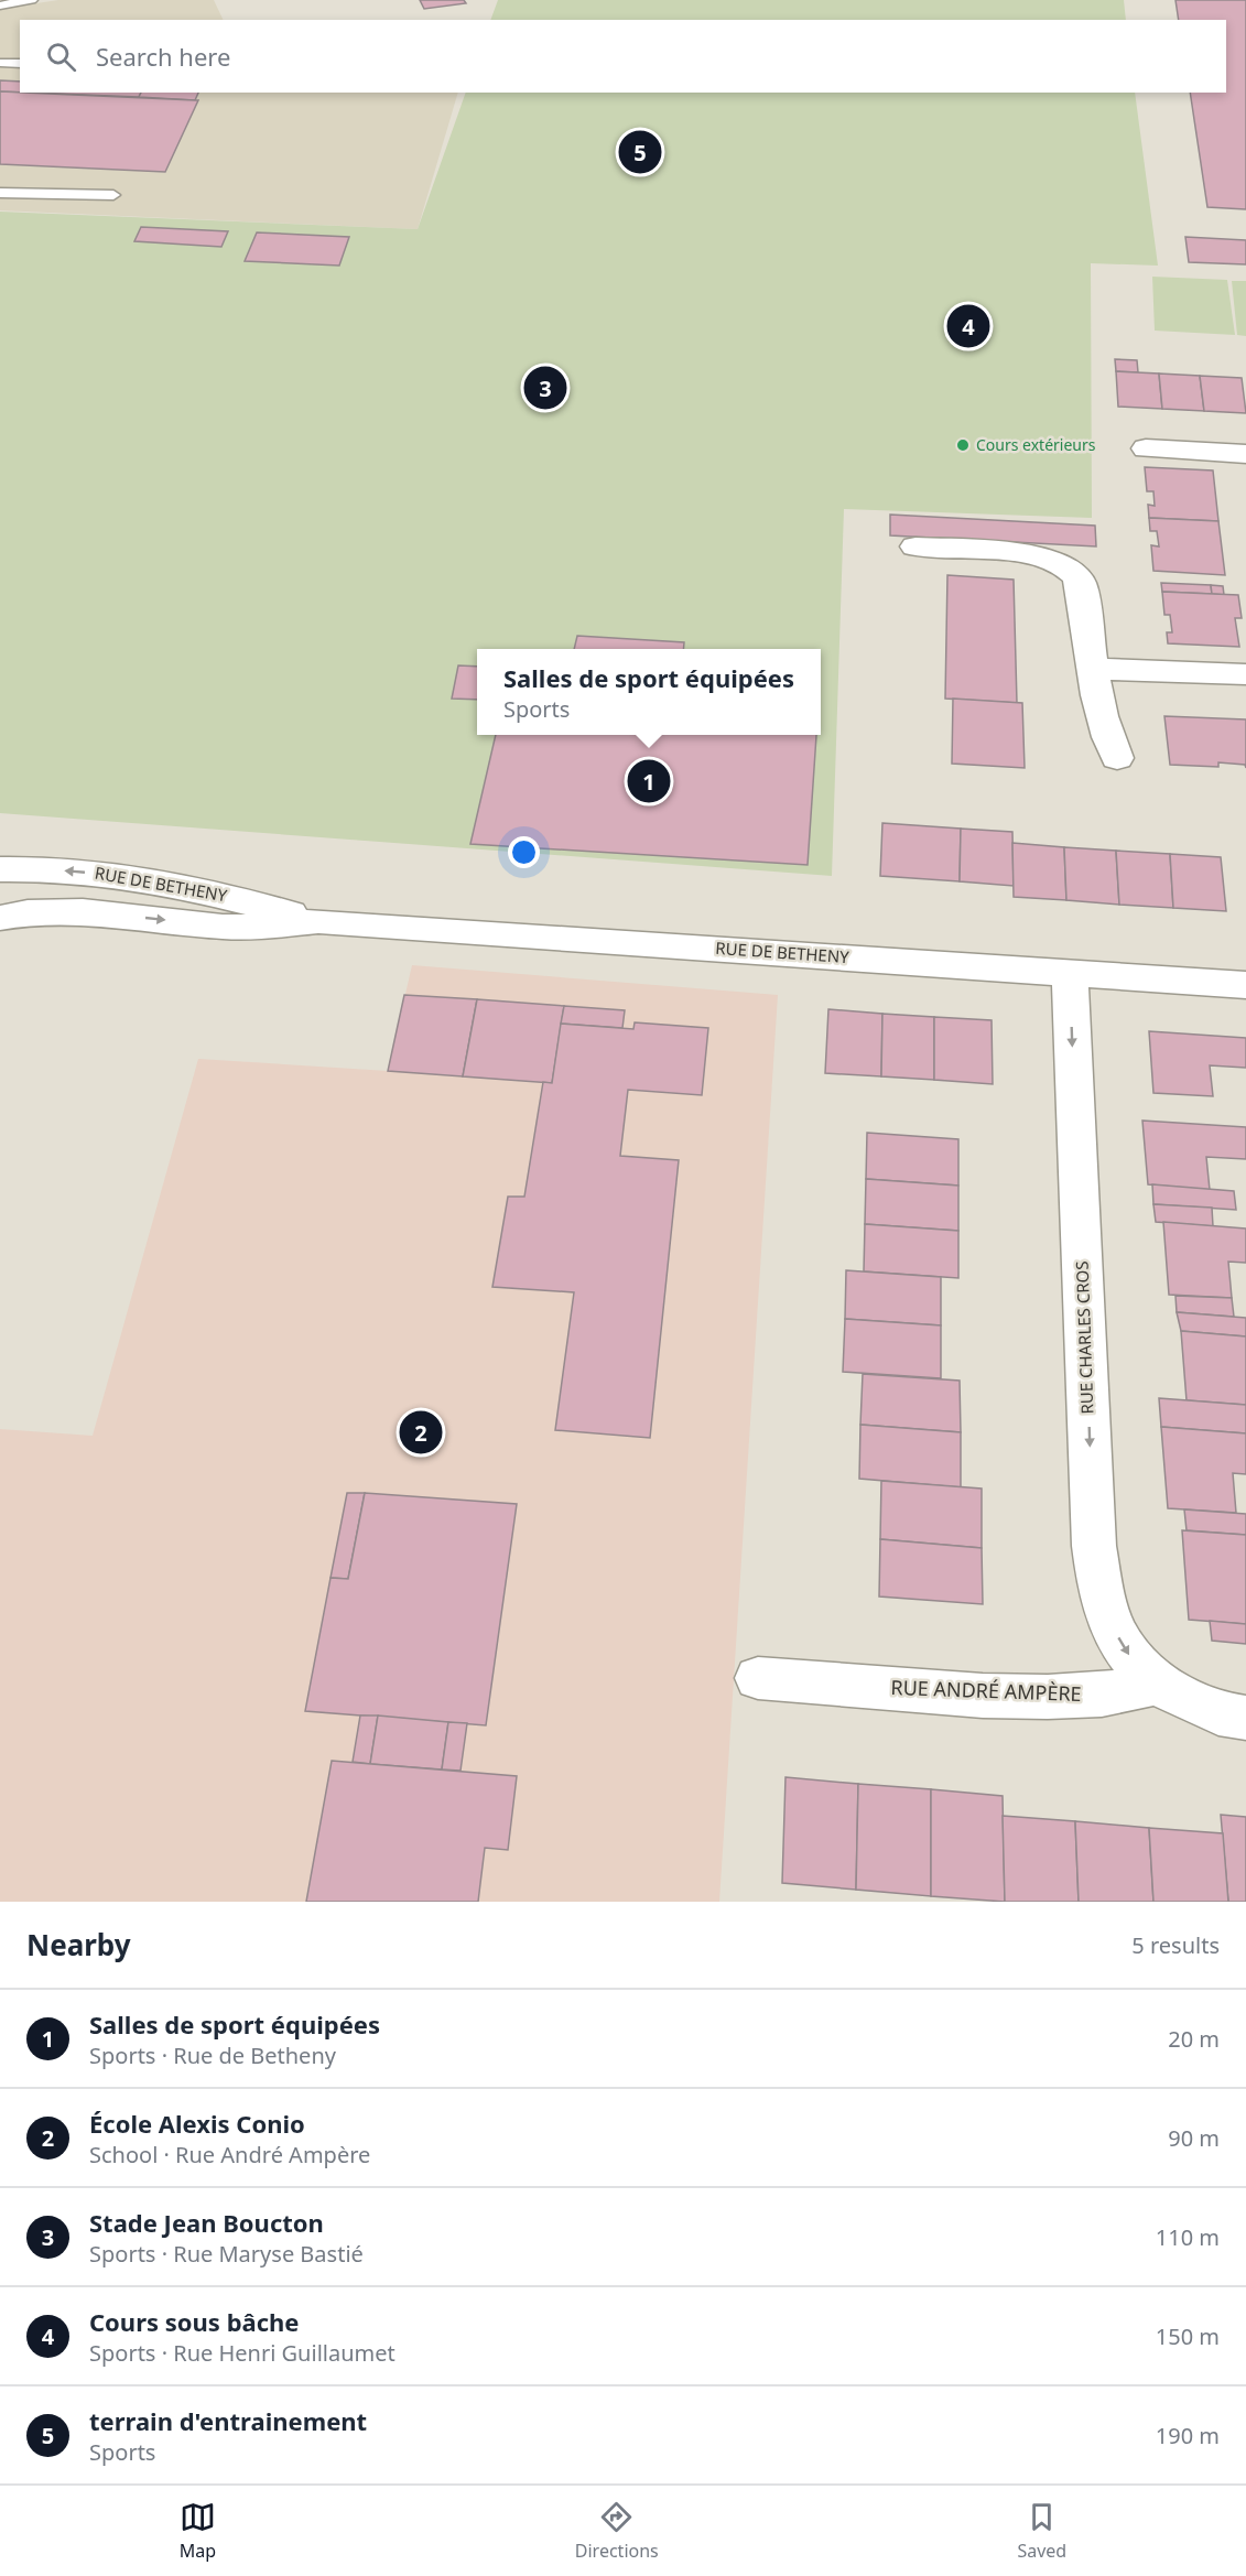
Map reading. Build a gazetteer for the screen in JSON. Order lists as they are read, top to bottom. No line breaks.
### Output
{"streets":{"street":["RUE DE BETHENY","RUE CHARLES CROS","RUE ANDRÉ AMPÈRE"]},"crossings":[["RUE DE BETHENY","RUE CHARLES CROS"],["RUE CHARLES CROS","RUE ANDRÉ AMPÈRE"]],"one_way":["RUE CHARLES CROS"],"places":["Cours extérieurs"],"page":{"search":"Search here","pins":["5","4","3","1","2"],"popup":["Salles de sport équipées","Sports"],"heading":["Nearby","5 results"],"list":[{"mark":"1","name":"Salles de sport équipées","note":"Sports · Rue de Betheny","value":"20 m"},{"mark":"2","name":"École Alexis Conio","note":"School · Rue André Ampère","value":"90 m"},{"mark":"3","name":"Stade Jean Boucton","note":"Sports · Rue Maryse Bastié","value":"110 m"},{"mark":"4","name":"Cours sous bâche","note":"Sports · Rue Henri Guillaumet","value":"150 m"},{"mark":"5","name":"terrain d'entrainement","note":"Sports","value":"190 m"}],"nav":["Map","Directions","Saved"]}}
